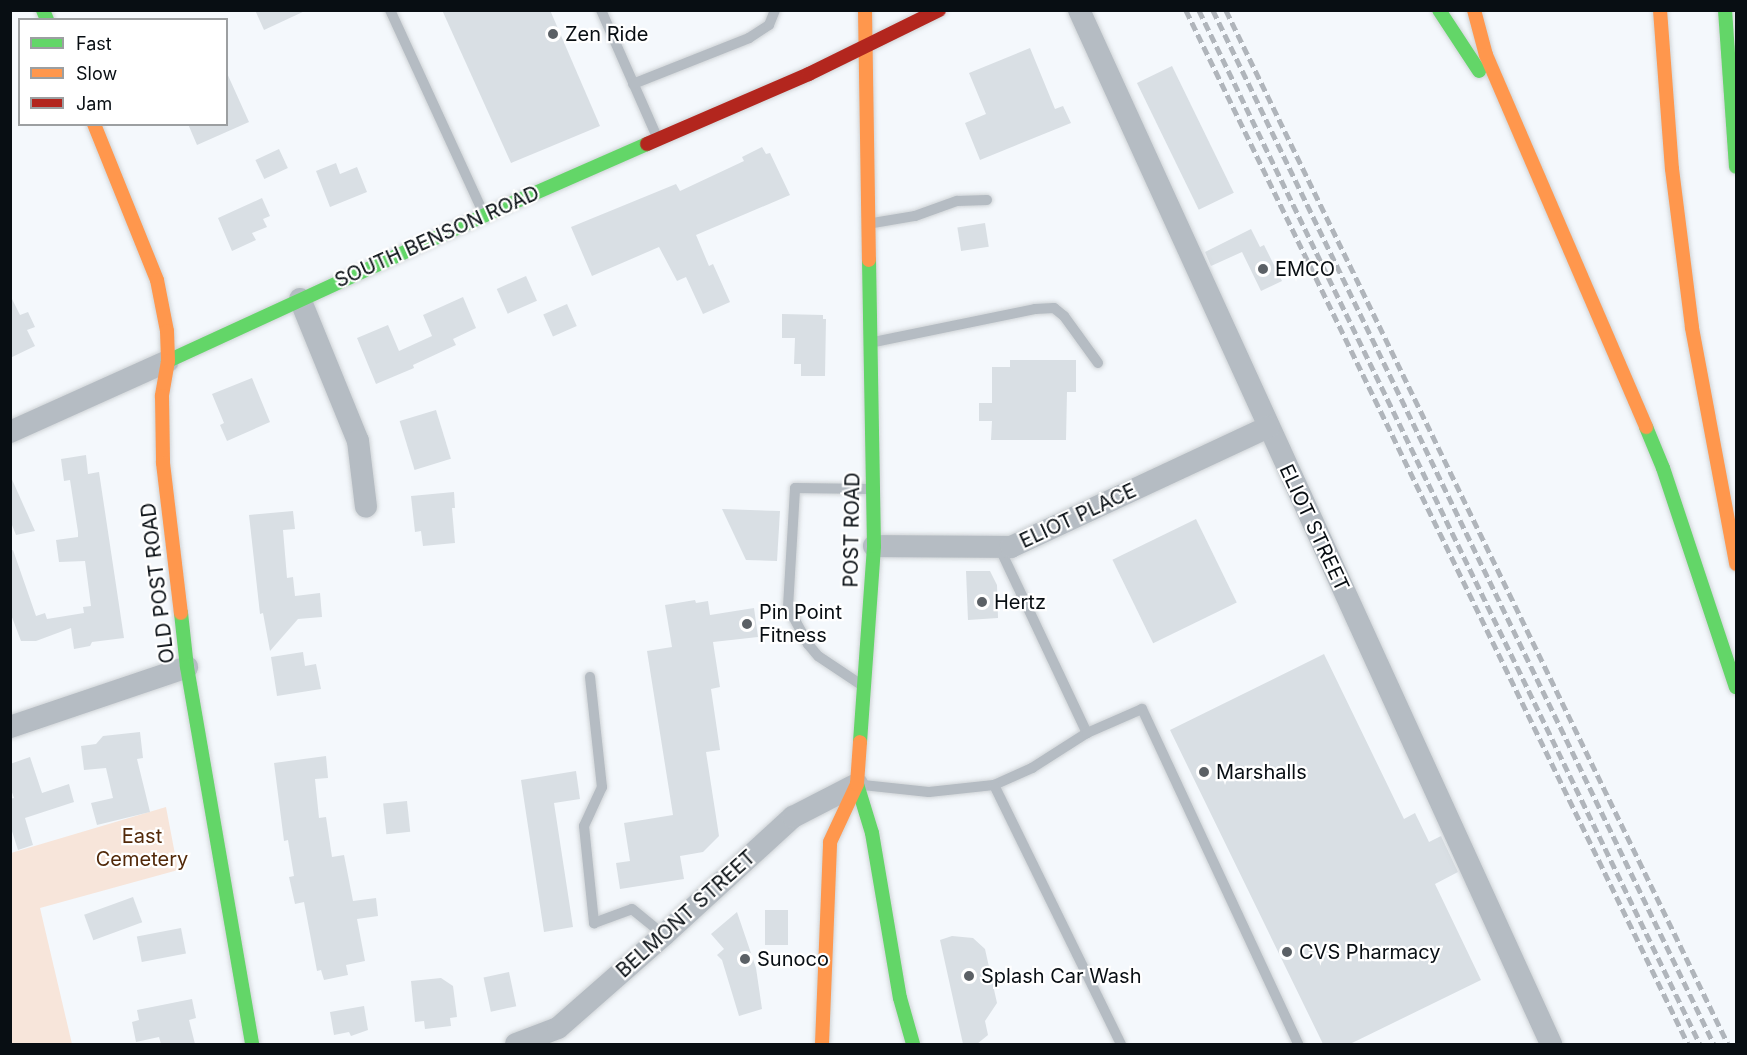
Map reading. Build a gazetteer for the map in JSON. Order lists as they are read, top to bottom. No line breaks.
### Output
{"streets":{"main road":["SOUTH BENSON ROAD","POST ROAD","OLD POST ROAD"],"street":["ELIOT PLACE","ELIOT STREET","BELMONT STREET"]},"crossings":[["SOUTH BENSON ROAD","POST ROAD"],["SOUTH BENSON ROAD","OLD POST ROAD"],["ELIOT PLACE","ELIOT STREET"],["ELIOT PLACE","POST ROAD"],["POST ROAD","BELMONT STREET"]],"parks":["East Cemetery"],"places":["Zen Ride","EMCO","Hertz","Pin Point Fitness","Marshalls","CVS Pharmacy","Sunoco","Splash Car Wash"],"legend":["Fast","Slow","Jam"]}
